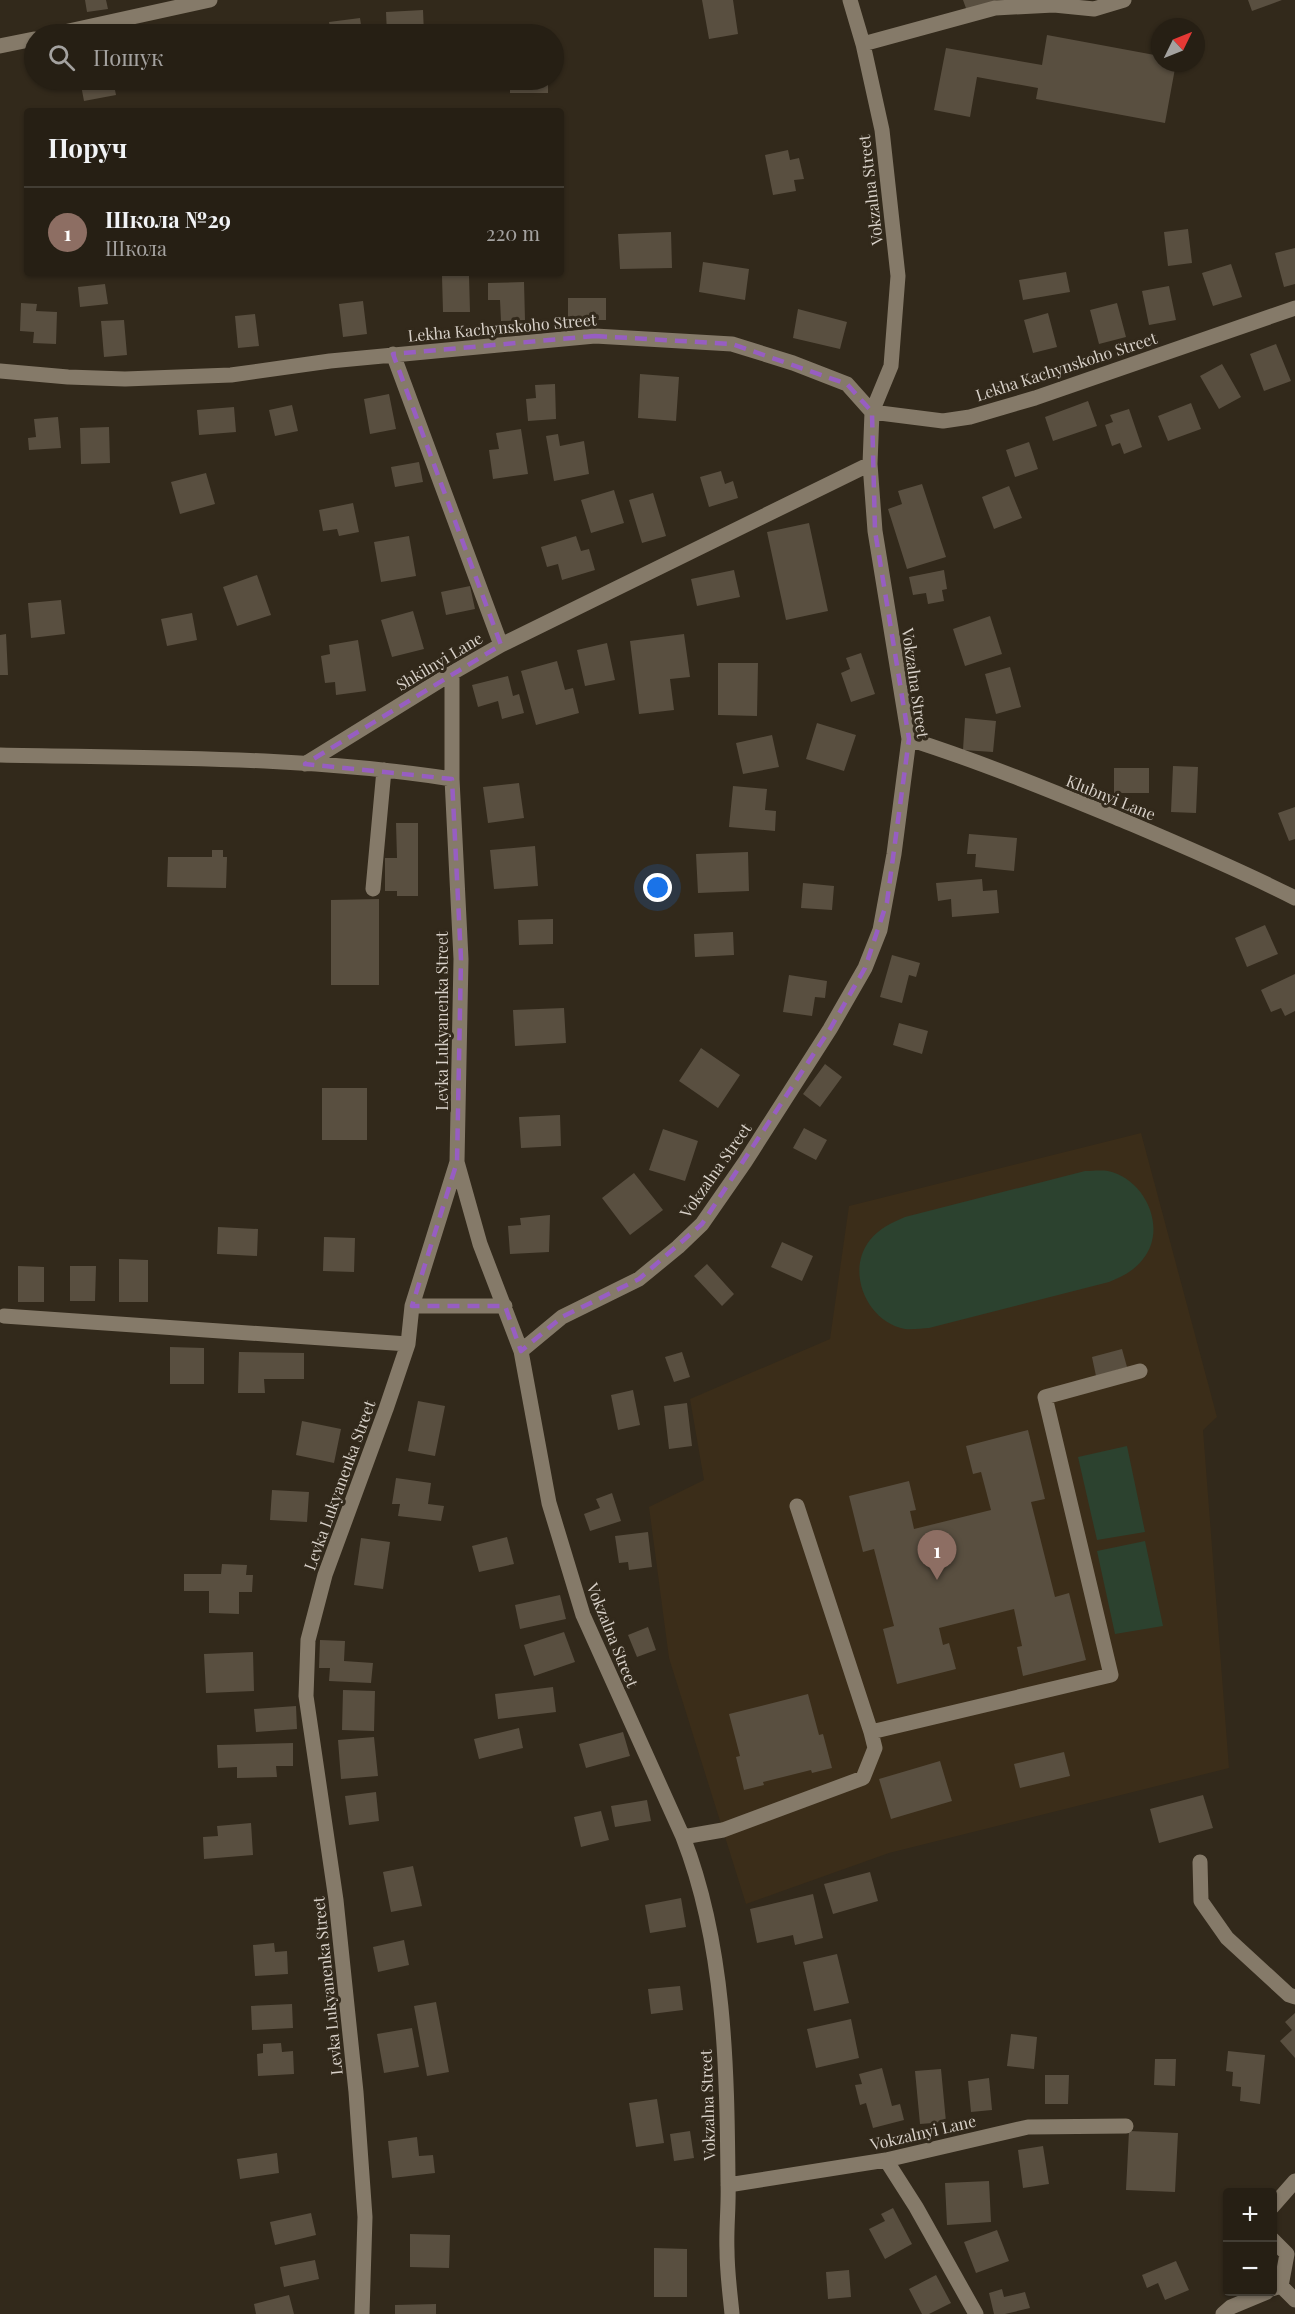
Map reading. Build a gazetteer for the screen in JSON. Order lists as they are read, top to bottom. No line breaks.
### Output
{"streets":{"street":["Vokzalna Street","Lekha Kachynskoho Street","Shkilnyi Lane","Klubnyi Lane","Levka Lukyanenka Street","Vokzalnyi Lane"]},"crossings":[["Vokzalna Street","Lekha Kachynskoho Street"],["Vokzalna Street","Shkilnyi Lane"],["Vokzalna Street","Klubnyi Lane"],["Vokzalna Street","Vokzalnyi Lane"],["Shkilnyi Lane","Levka Lukyanenka Street"]],"north":"top right","page":{"search":"Пошук","heading":"Поруч","list":[{"mark":"1","name":"Школа №29","note":"Школа","value":"220 m"}],"pins":"1","map_buttons":["+","−"]}}
